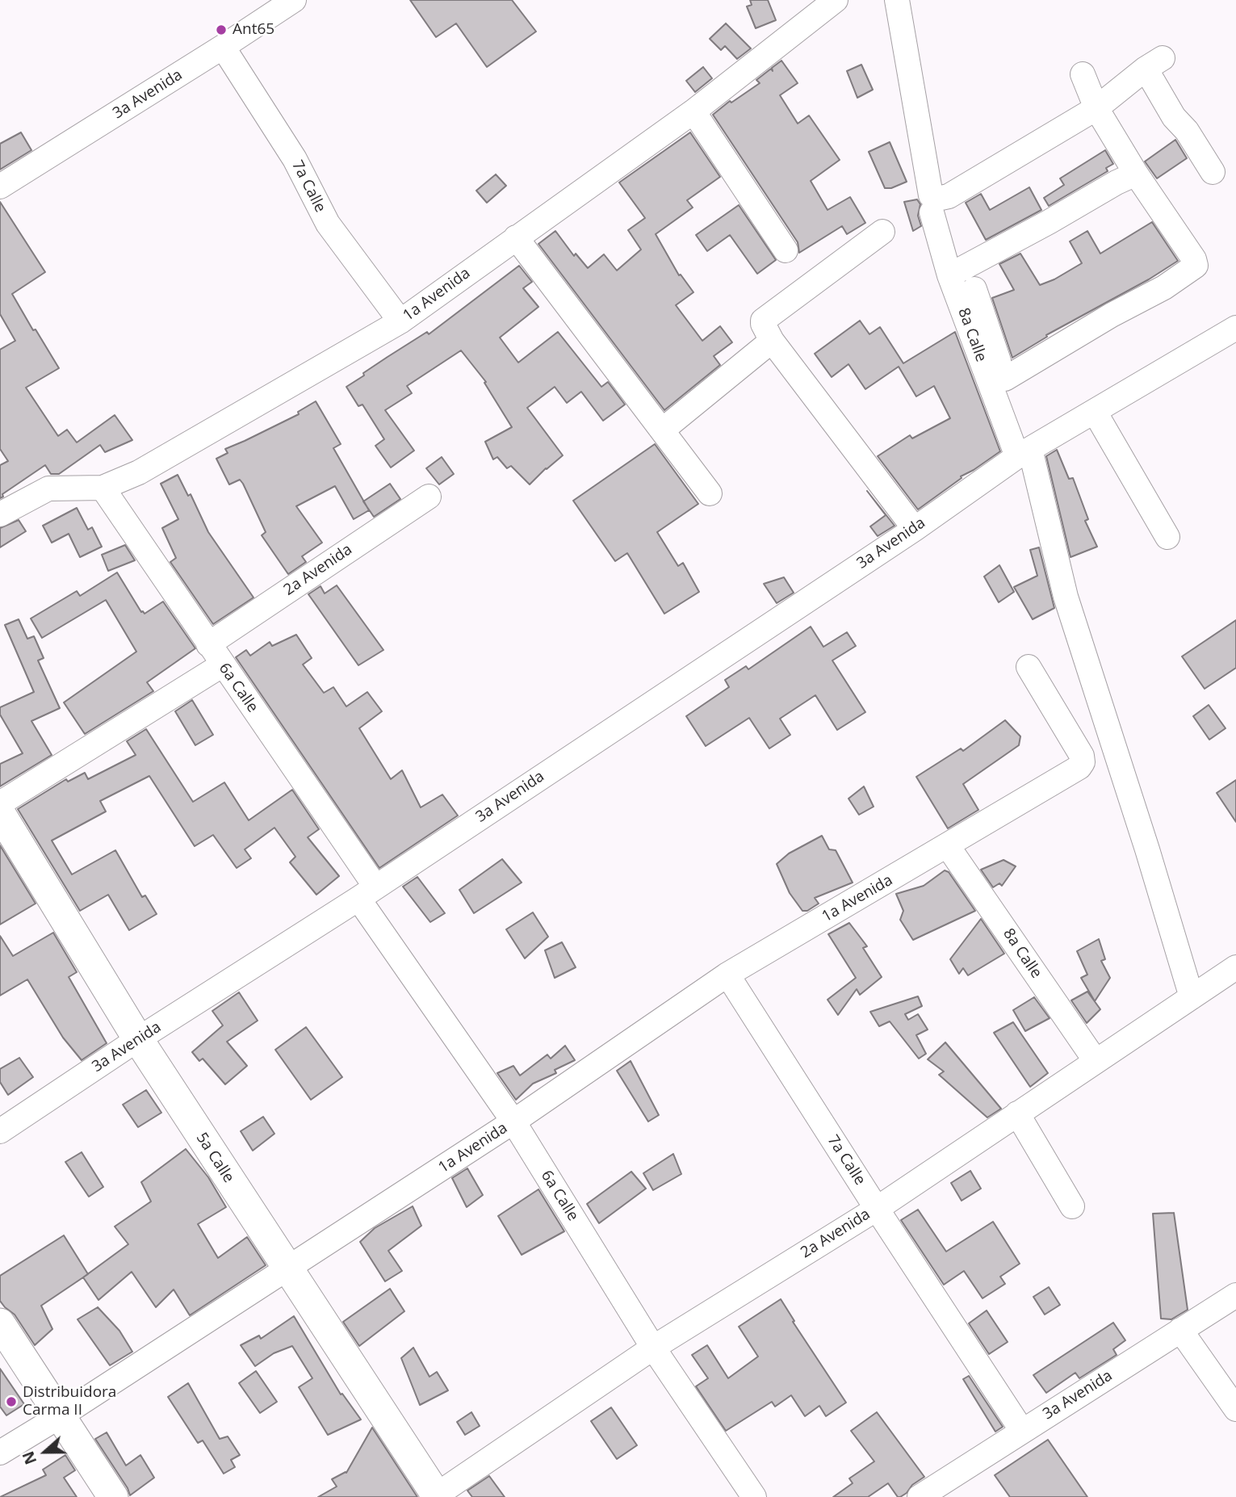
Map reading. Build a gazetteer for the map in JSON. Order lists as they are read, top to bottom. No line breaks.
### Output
{"streets":{"street":["3a Avenida","7a Calle","1a Avenida","8a Calle","2a Avenida","6a Calle","5a Calle"]},"crossings":[["3a Avenida","7a Calle"],["3a Avenida","8a Calle"],["3a Avenida","6a Calle"],["3a Avenida","5a Calle"],["7a Calle","1a Avenida"],["7a Calle","2a Avenida"],["1a Avenida","8a Calle"],["1a Avenida","6a Calle"],["1a Avenida","5a Calle"],["8a Calle","2a Avenida"],["2a Avenida","6a Calle"],["2a Avenida","5a Calle"]],"places":["Ant65","Distribuidora Carma II"],"north":"left"}
